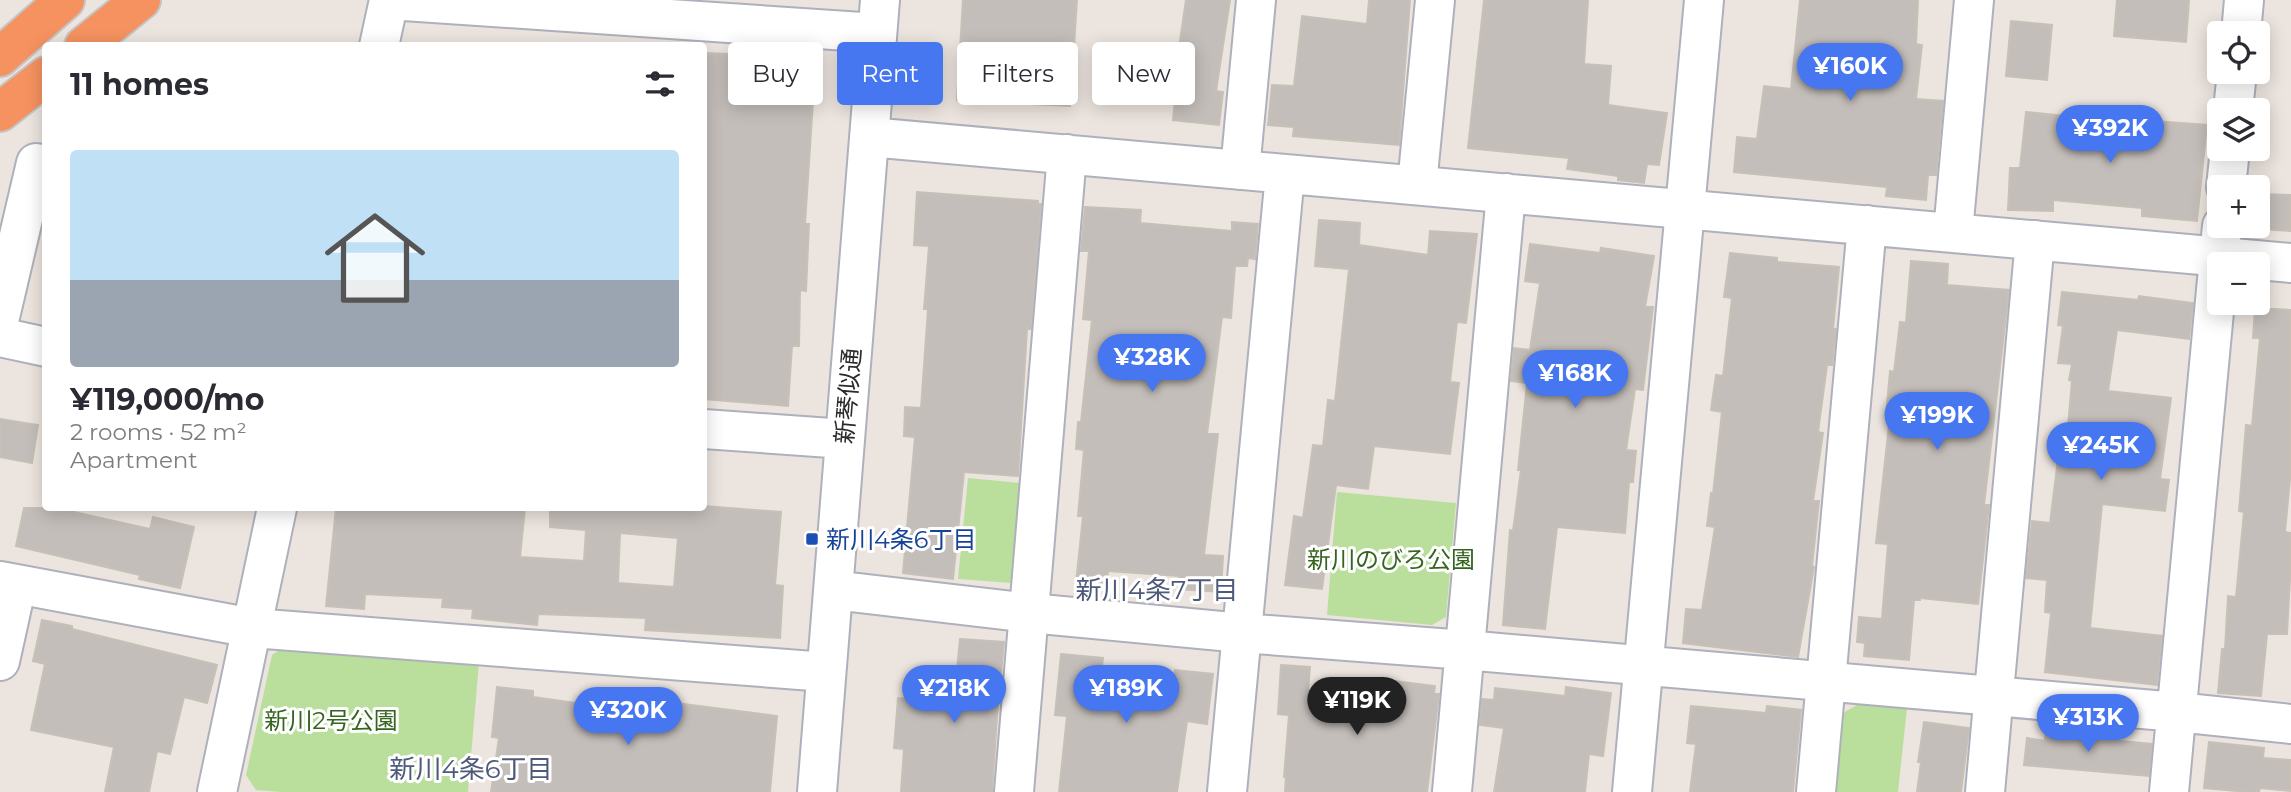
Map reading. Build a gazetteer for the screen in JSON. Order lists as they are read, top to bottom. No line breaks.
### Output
{"streets":{"street":["新琴似通"]},"districts":["新川4条7丁目","新川4条6丁目"],"parks":["新川のびろ公園","新川2号公園"],"places":{"transit":["新川4条6丁目"]},"page":{"map_buttons":["+","−"],"chip":["Buy","Rent","Filters","New"],"heading":"11 homes","price":["¥160K","¥392K","¥328K","¥168K","¥199K","¥245K","¥218K","¥189K","¥119K","¥320K","¥313K"],"list":[{"name":"¥119,000/mo","note":"2 rooms · 52 m² · Apartment"}]}}
